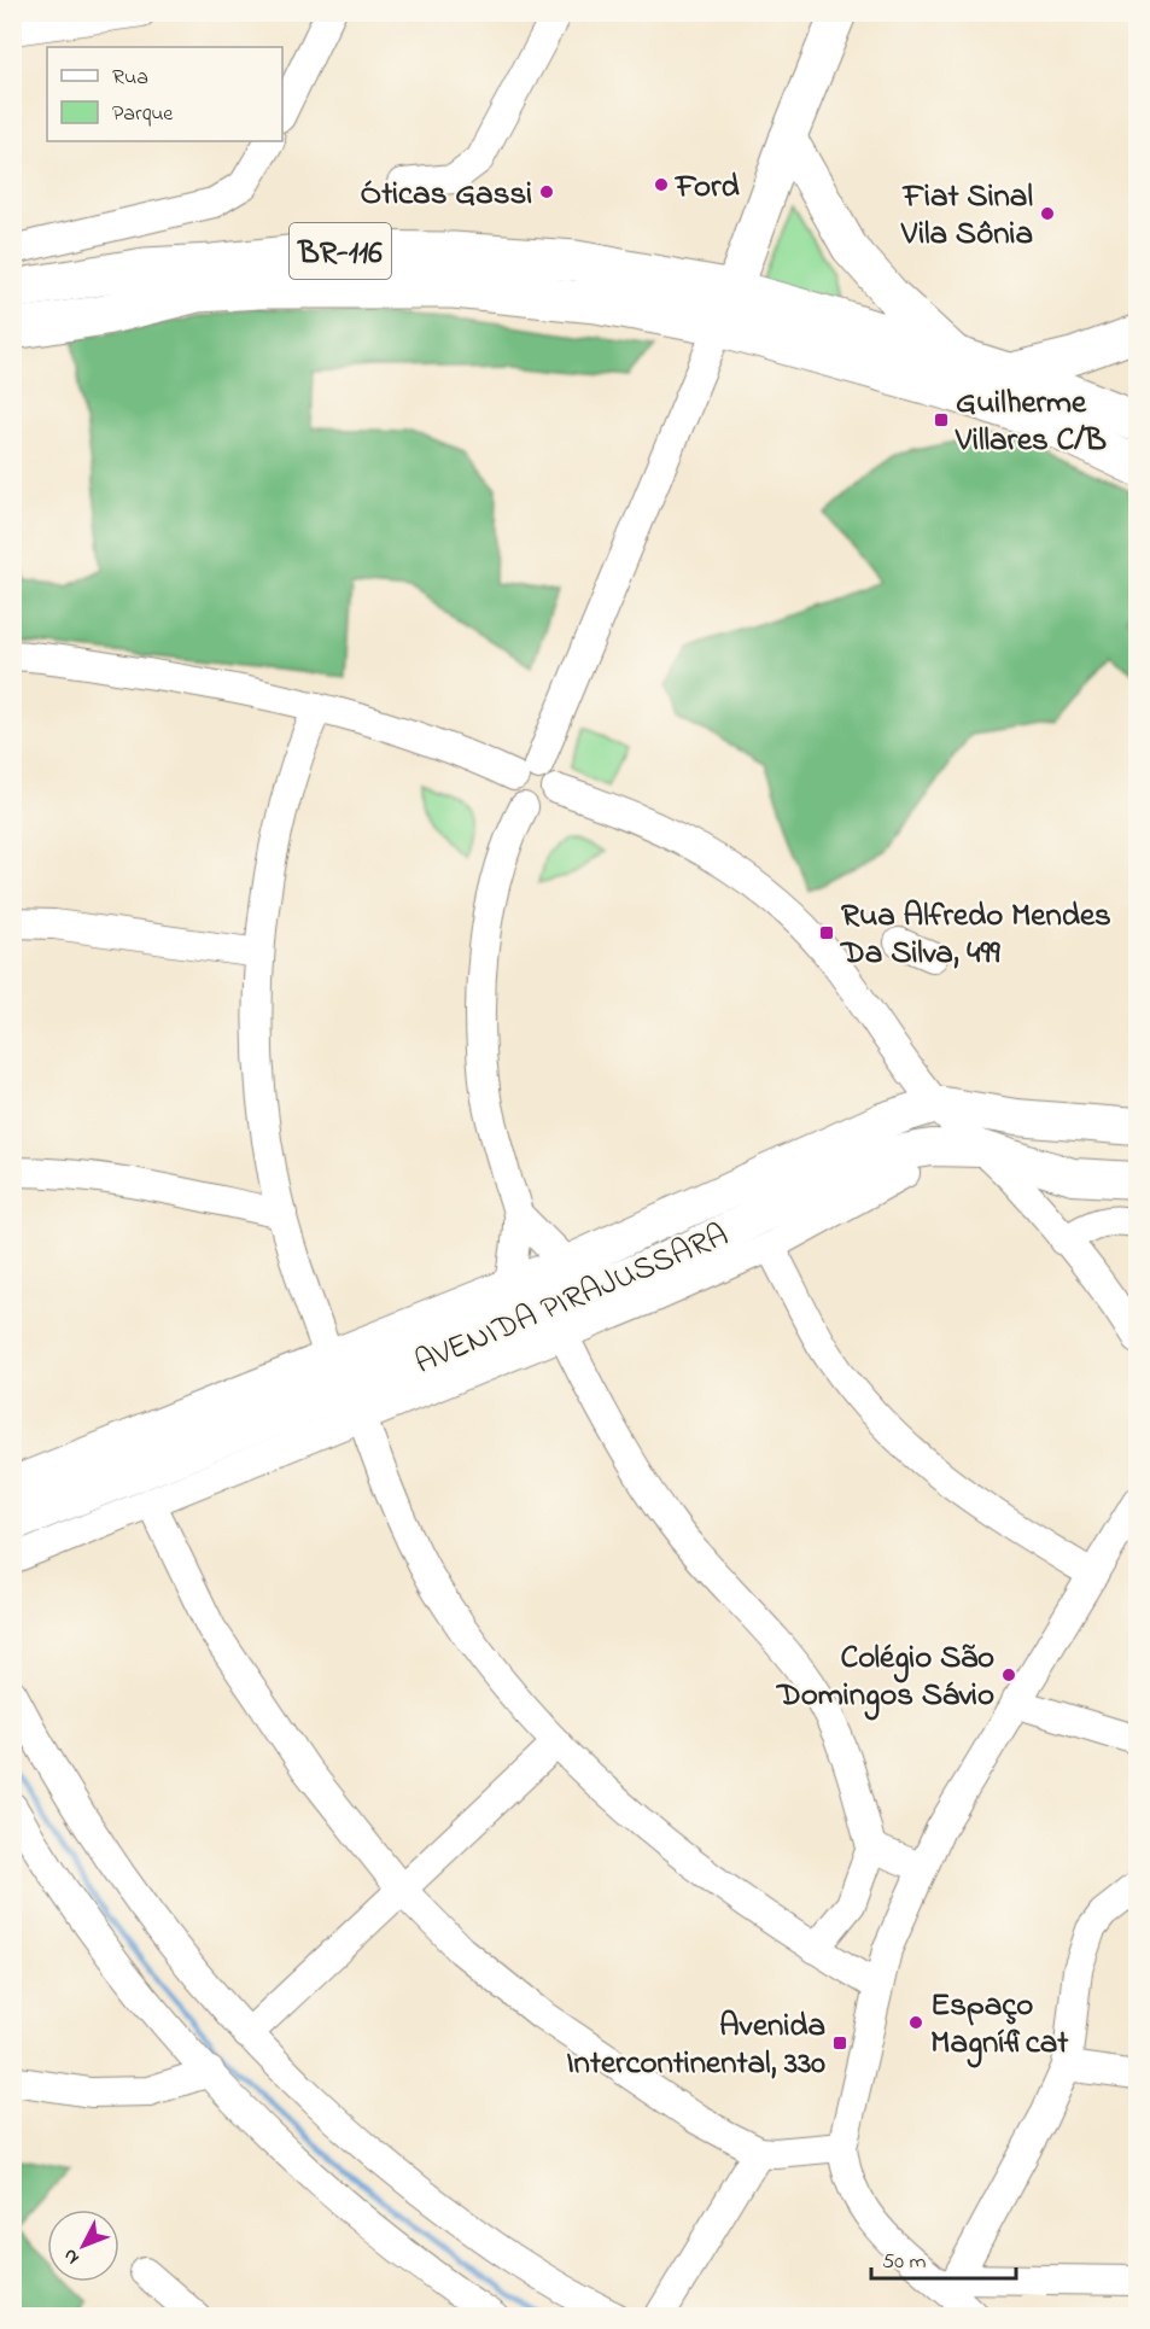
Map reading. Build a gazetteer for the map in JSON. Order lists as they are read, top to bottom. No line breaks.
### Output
{"streets":{"highway":["BR-116"],"main road":["AVENIDA PIRAJUSSARA"]},"places":{"other":["Ford","Óticas Gassi","Fiat Sinal Vila Sônia","Colégio São Domingos Sávio","Espaço Magníficat"],"transit":["Guilherme Villares C/B","Rua Alfredo Mendes Da Silva, 499","Avenida Intercontinental, 330"]},"legend":["Rua","Parque"],"scale_bar":"50 m","north":"bottom left"}
